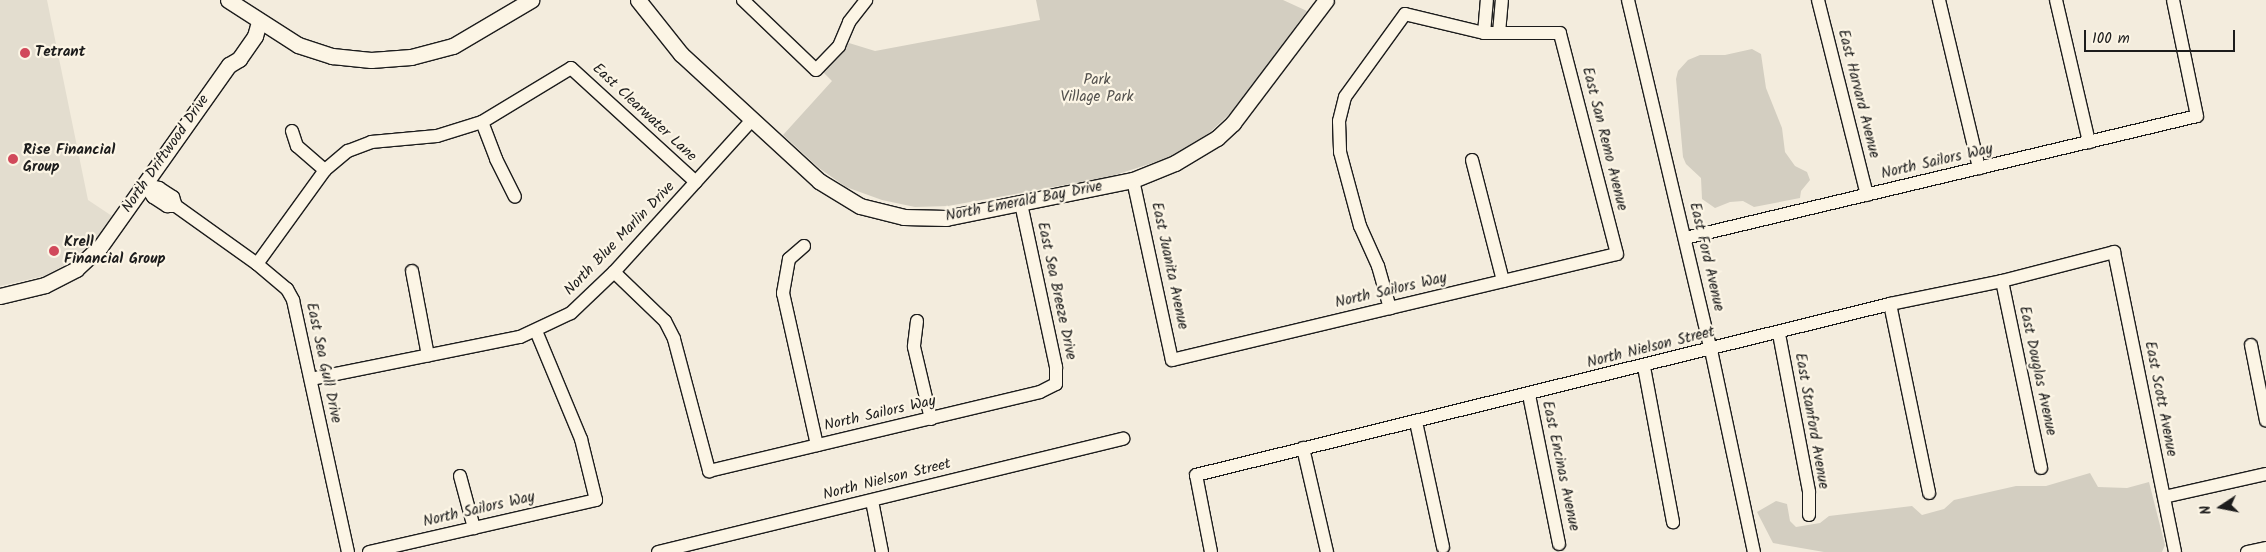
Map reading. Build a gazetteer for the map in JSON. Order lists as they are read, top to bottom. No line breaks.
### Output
{"streets":{"street":["East Harvard Avenue","East Clearwater Lane","East San Remo Avenue","North Driftwood Drive","North Sailors Way","North Emerald Bay Drive","North Blue Marlin Drive","East Ford Avenue","East Juanita Avenue","East Sea Breeze Drive","North Nielson Street","East Sea Gull Drive","East Douglas Avenue","East Scott Avenue","East Stanford Avenue","East Encinas Avenue"]},"crossings":[["East Harvard Avenue","North Sailors Way"],["East Clearwater Lane","North Blue Marlin Drive"],["East San Remo Avenue","North Sailors Way"],["North Driftwood Drive","East Sea Gull Drive"],["North Sailors Way","North Blue Marlin Drive"],["North Sailors Way","East Ford Avenue"],["North Sailors Way","East Juanita Avenue"],["North Sailors Way","East Sea Breeze Drive"],["North Emerald Bay Drive","North Blue Marlin Drive"],["North Emerald Bay Drive","East Juanita Avenue"],["North Emerald Bay Drive","East Sea Breeze Drive"],["North Blue Marlin Drive","East Sea Gull Drive"],["East Ford Avenue","North Nielson Street"],["North Nielson Street","East Douglas Avenue"],["North Nielson Street","East Scott Avenue"],["North Nielson Street","East Stanford Avenue"],["North Nielson Street","East Encinas Avenue"]],"parks":["Park Village Park"],"places":["Tetrant","Rise Financial Group","Krell Financial Group"],"scale_bar":"100 m","north":"left"}
